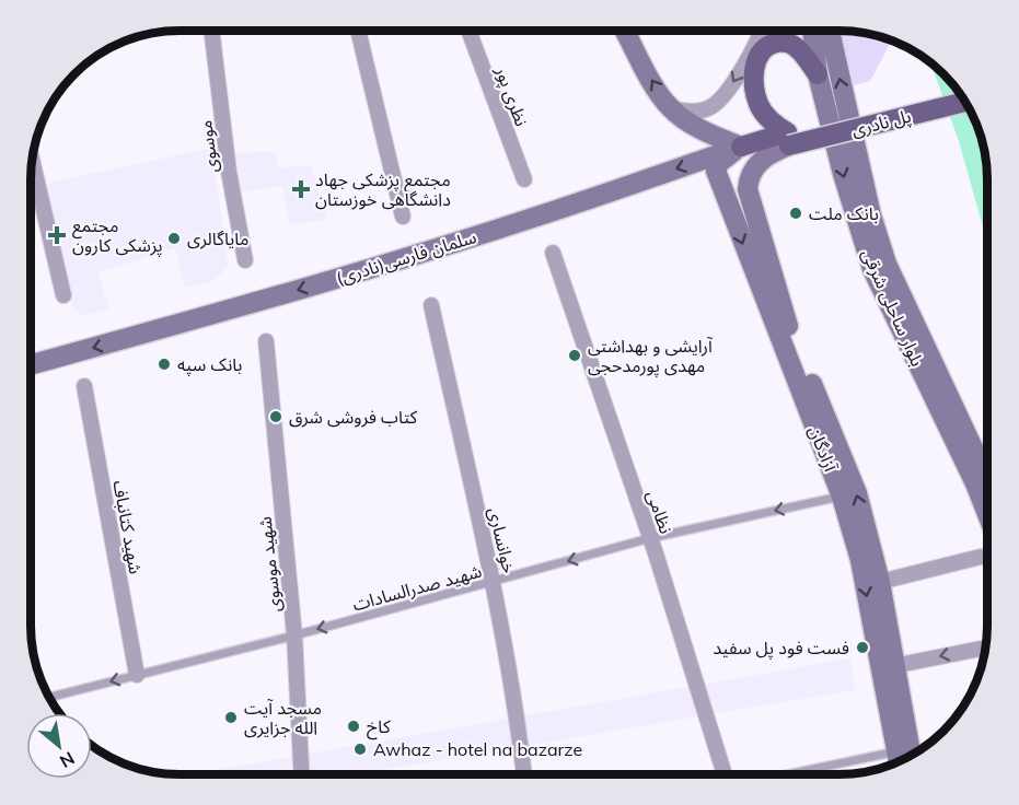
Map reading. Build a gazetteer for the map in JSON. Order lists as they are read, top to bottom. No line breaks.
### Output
{"streets":{"main road":["پل نادری","سلمان فارسی(نادری)","بلوار ساحلی شرقی","آزادگان"],"street":["نظری پور","موسوی","نظامی","شهید کتانباف","خوانساری","شهید موسوی"],"lane":["شهید صدرالسادات"]},"crossings":[["پل نادری","سلمان فارسی(نادری)"],["پل نادری","آزادگان"],["سلمان فارسی(نادری)","آزادگان"],["آزادگان","شهید صدرالسادات"],["نظامی","شهید صدرالسادات"],["شهید کتانباف","شهید صدرالسادات"],["خوانساری","شهید صدرالسادات"],["شهید موسوی","شهید صدرالسادات"]],"one_way":["سلمان فارسی(نادری)","شهید صدرالسادات"],"places":{"health":["مجتمع پزشکی جهاد دانشگاهی خوزستان","مجتمع پزشکی کارون"],"other":["بانک ملت","مایاگالری","آرایشی و بهداشتی مهدی پورمدحجی","بانک سپه","کتاب فروشی شرق","فست فود پل سفید","مسجد آیت الله جزایری","کاخ","Awhaz - hotel na bazarze"]},"north":"bottom right"}
